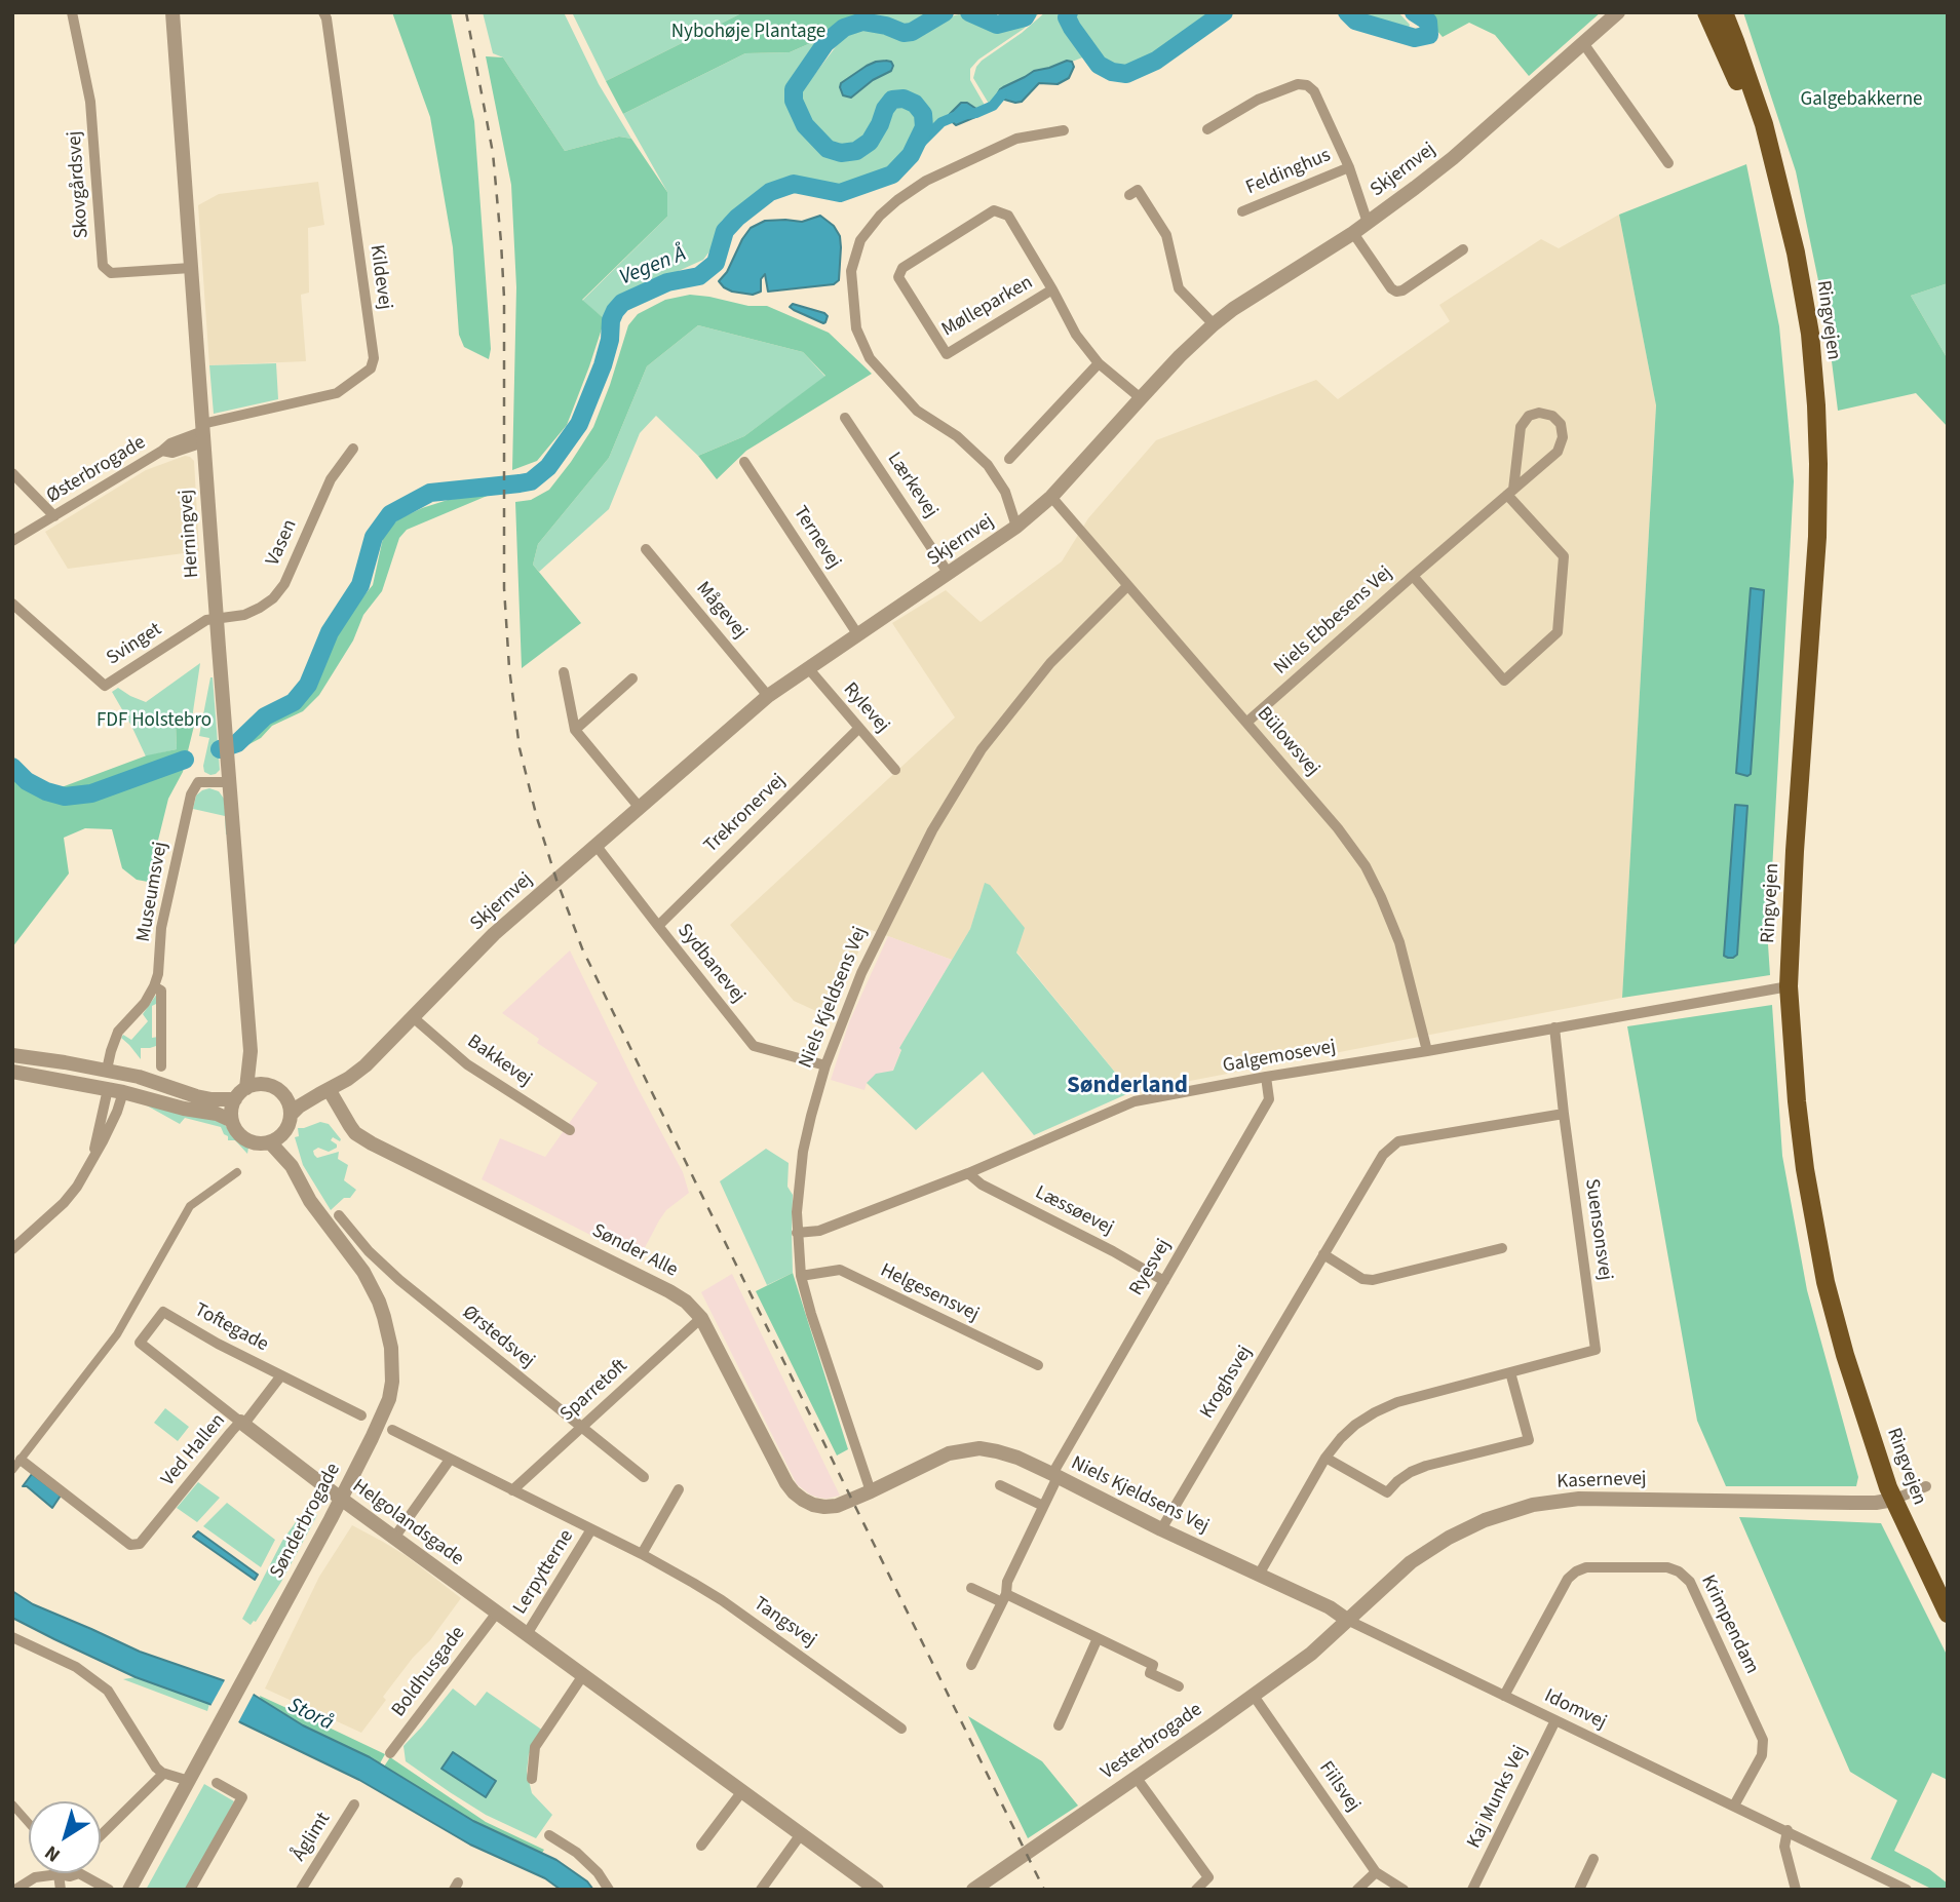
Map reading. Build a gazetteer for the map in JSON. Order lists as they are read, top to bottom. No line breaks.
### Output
{"streets":{"main road":["Ringvejen"],"street":["Skjernvej","Feldinghus","Skovgårdsvej","Kildevej","Mølleparken","Østerbrogade","Lærkevej","Herningvej","Ternevej","Vasen","Mågevej","Niels Ebbesens Vej","Svinget","Rylevej","Bülowsvej","Trekronervej","Museumsvej","Sydbanevej","Niels Kjeldsens Vej","Galgemosevej","Bakkevej","Læssøevej","Suensonsvej","Sønder Alle","Ryesvej","Helgesensvej","Toftegade","Ørstedsvej","Kroghsvej","Sparretoft","Ved Hallen","Kasernevej","Sønderbrogade","Helgolandsgade","Lerpytterne","Tangsvej","Krimpendam","Boldhusgade","Idomvej","Vesterbrogade","Fiilsvej","Kaj Munks Vej","Åglimt"]},"crossings":[["Skjernvej","Feldinghus"],["Skjernvej","Mølleparken"],["Skjernvej","Lærkevej"],["Skjernvej","Herningvej"],["Skjernvej","Ternevej"],["Skjernvej","Mågevej"],["Skjernvej","Rylevej"],["Skjernvej","Bülowsvej"],["Skjernvej","Sydbanevej"],["Skjernvej","Bakkevej"],["Skjernvej","Sønder Alle"],["Skjernvej","Sønderbrogade"],["Skovgårdsvej","Herningvej"],["Kildevej","Østerbrogade"],["Kildevej","Herningvej"],["Ringvejen","Galgemosevej"],["Ringvejen","Kasernevej"],["Østerbrogade","Herningvej"],["Herningvej","Vasen"],["Herningvej","Svinget"],["Herningvej","Museumsvej"],["Herningvej","Sønderbrogade"],["Vasen","Svinget"],["Niels Ebbesens Vej","Bülowsvej"],["Rylevej","Trekronervej"],["Bülowsvej","Niels Kjeldsens Vej"],["Bülowsvej","Galgemosevej"],["Trekronervej","Sydbanevej"],["Sydbanevej","Niels Kjeldsens Vej"],["Niels Kjeldsens Vej","Galgemosevej"],["Niels Kjeldsens Vej","Suensonsvej"],["Niels Kjeldsens Vej","Sønder Alle"],["Niels Kjeldsens Vej","Ryesvej"],["Niels Kjeldsens Vej","Helgesensvej"],["Niels Kjeldsens Vej","Kroghsvej"],["Niels Kjeldsens Vej","Kasernevej"],["Niels Kjeldsens Vej","Idomvej"],["Niels Kjeldsens Vej","Vesterbrogade"],["Galgemosevej","Læssøevej"],["Galgemosevej","Suensonsvej"],["Galgemosevej","Ryesvej"],["Læssøevej","Ryesvej"],["Suensonsvej","Kroghsvej"],["Sønder Alle","Sparretoft"],["Toftegade","Ved Hallen"],["Toftegade","Helgolandsgade"],["Ørstedsvej","Sparretoft"],["Sparretoft","Tangsvej"],["Ved Hallen","Helgolandsgade"],["Kasernevej","Idomvej"],["Kasernevej","Vesterbrogade"],["Sønderbrogade","Helgolandsgade"],["Helgolandsgade","Lerpytterne"],["Helgolandsgade","Boldhusgade"],["Lerpytterne","Tangsvej"],["Krimpendam","Idomvej"],["Idomvej","Vesterbrogade"],["Idomvej","Kaj Munks Vej"],["Vesterbrogade","Fiilsvej"]],"districts":["Sønderland"],"water":["Vegen Å","Storå"],"parks":["Nybohøje Plantage","Galgebakkerne","FDF Holstebro"],"north":"bottom left"}
